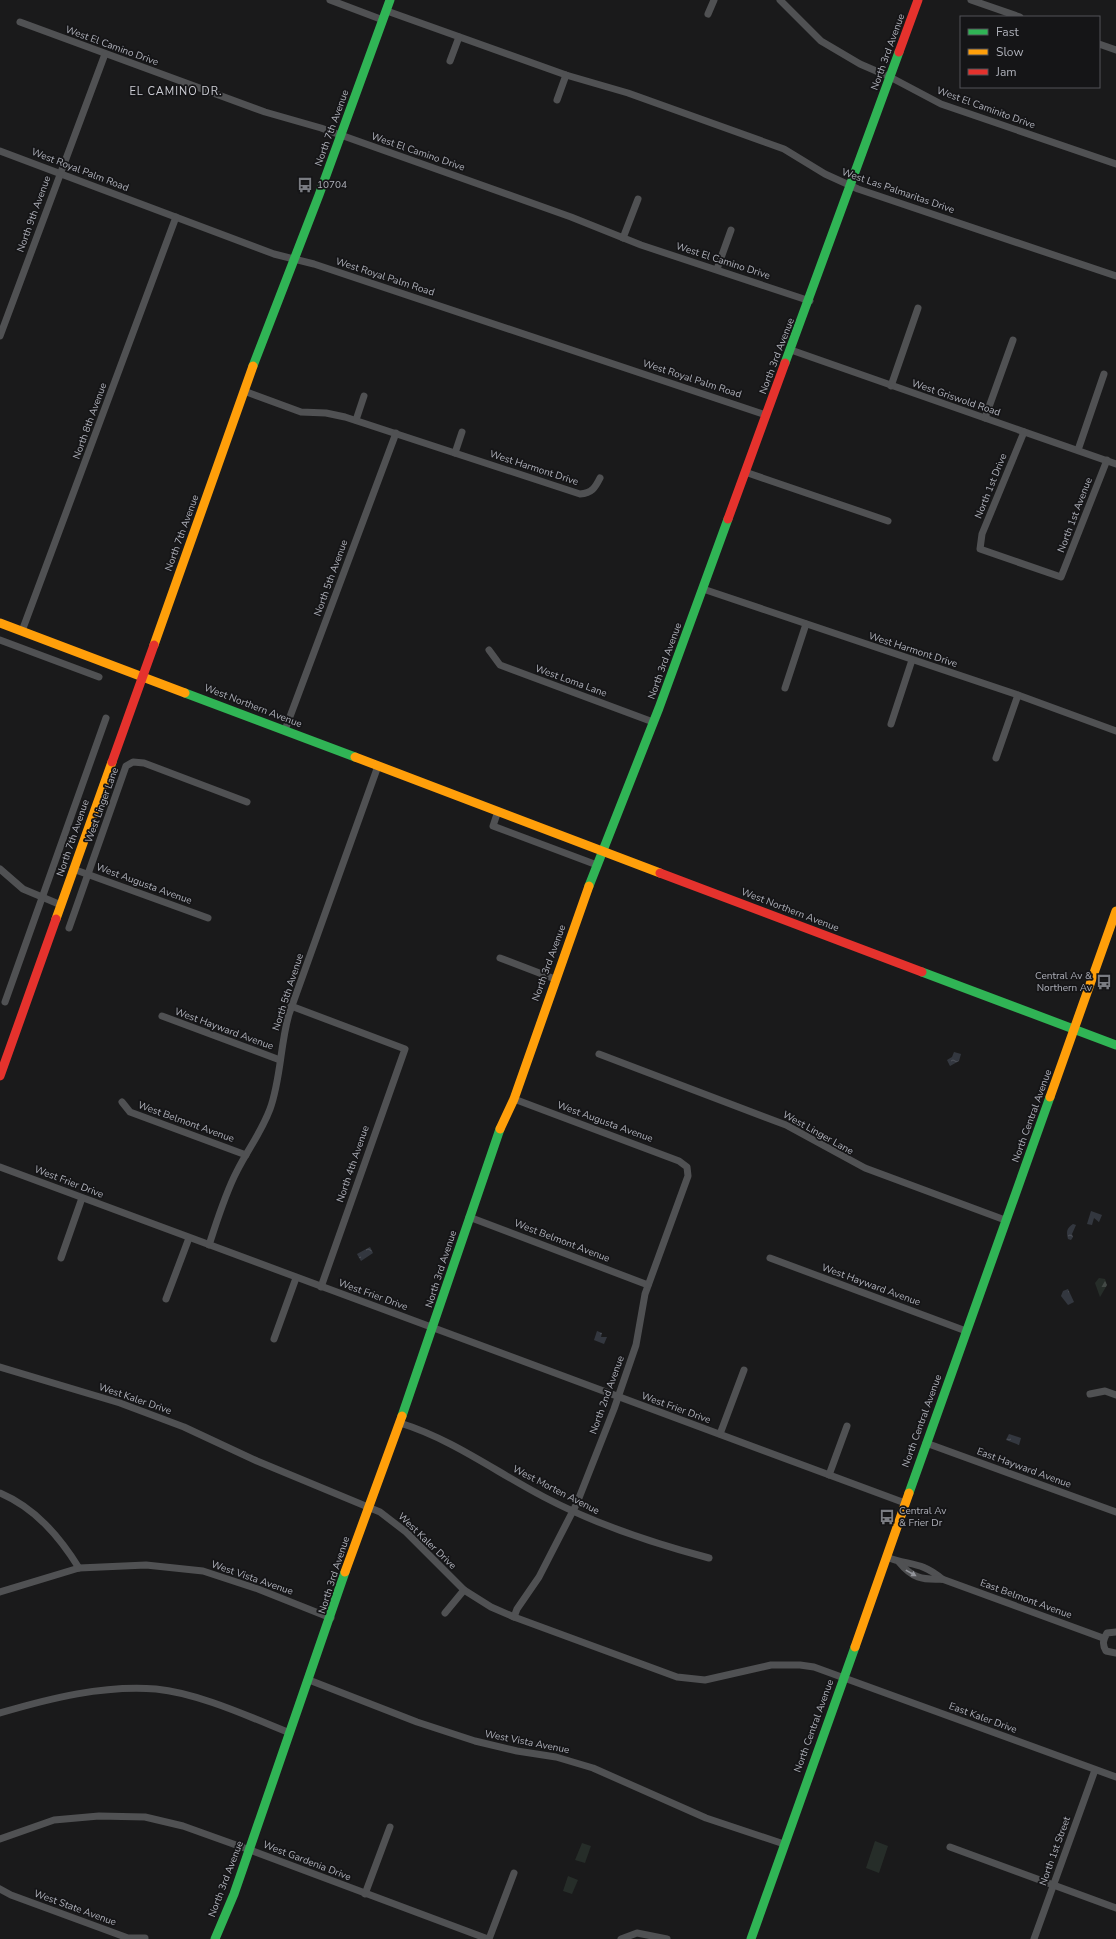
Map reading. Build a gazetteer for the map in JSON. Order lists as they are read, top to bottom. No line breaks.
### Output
{"streets":{"main road":["North 3rd Avenue","North 7th Avenue","West Northern Avenue","North Central Avenue"],"street":["West El Camino Drive","West El Caminito Drive","West Royal Palm Road","West Las Palmaritas Drive","North 9th Avenue","West Griswold Road","North 8th Avenue","West Harmont Drive","North 1st Drive","North 1st Avenue","North 5th Avenue","West Loma Lane","West Linger Lane","West Augusta Avenue","West Hayward Avenue","West Belmont Avenue","North 4th Avenue","West Frier Drive","North 2nd Avenue","West Kaler Drive","East Hayward Avenue","West Morten Avenue","West Vista Avenue","East Belmont Avenue","East Kaler Drive","North 1st Street","West Gardenia Drive","West State Avenue"]},"crossings":[["West El Camino Drive","North 3rd Avenue"],["West El Camino Drive","North 7th Avenue"],["West El Camino Drive","North 9th Avenue"],["North 3rd Avenue","West El Caminito Drive"],["North 3rd Avenue","West Royal Palm Road"],["North 3rd Avenue","West Las Palmaritas Drive"],["North 3rd Avenue","West Griswold Road"],["North 3rd Avenue","West Harmont Drive"],["North 3rd Avenue","West Loma Lane"],["North 3rd Avenue","West Northern Avenue"],["North 3rd Avenue","West Augusta Avenue"],["North 3rd Avenue","West Belmont Avenue"],["North 3rd Avenue","West Frier Drive"],["North 3rd Avenue","West Kaler Drive"],["North 3rd Avenue","West Morten Avenue"],["North 3rd Avenue","West Vista Avenue"],["North 3rd Avenue","West Gardenia Drive"],["North 7th Avenue","West Royal Palm Road"],["North 7th Avenue","West Las Palmaritas Drive"],["North 7th Avenue","West Harmont Drive"],["North 7th Avenue","West Northern Avenue"],["North 7th Avenue","West Augusta Avenue"],["West Royal Palm Road","North 9th Avenue"],["West Royal Palm Road","North 8th Avenue"],["West Griswold Road","North 1st Drive"],["West Griswold Road","North 1st Avenue"],["North 8th Avenue","West Northern Avenue"],["West Harmont Drive","North 5th Avenue"],["North 1st Drive","North 1st Avenue"],["North 5th Avenue","West Northern Avenue"],["North 5th Avenue","West Hayward Avenue"],["North 5th Avenue","West Belmont Avenue"],["North 5th Avenue","North 4th Avenue"],["North 5th Avenue","West Frier Drive"],["West Northern Avenue","North Central Avenue"],["West Linger Lane","West Augusta Avenue"],["West Linger Lane","North Central Avenue"],["West Augusta Avenue","North 2nd Avenue"],["West Hayward Avenue","North Central Avenue"],["North Central Avenue","West Frier Drive"],["North Central Avenue","West Kaler Drive"],["North Central Avenue","East Hayward Avenue"],["North Central Avenue","West Vista Avenue"],["North Central Avenue","East Belmont Avenue"],["North Central Avenue","East Kaler Drive"],["West Belmont Avenue","North 2nd Avenue"],["North 4th Avenue","West Frier Drive"],["West Frier Drive","North 2nd Avenue"],["North 2nd Avenue","West Kaler Drive"],["North 2nd Avenue","West Morten Avenue"],["West Kaler Drive","East Kaler Drive"],["East Kaler Drive","North 1st Street"]],"districts":["EL CAMINO DR."],"places":{"bus stop":["10704","Central Av & Northern Av","Central Av & Frier Dr"]},"legend":["Fast","Slow","Jam"]}
